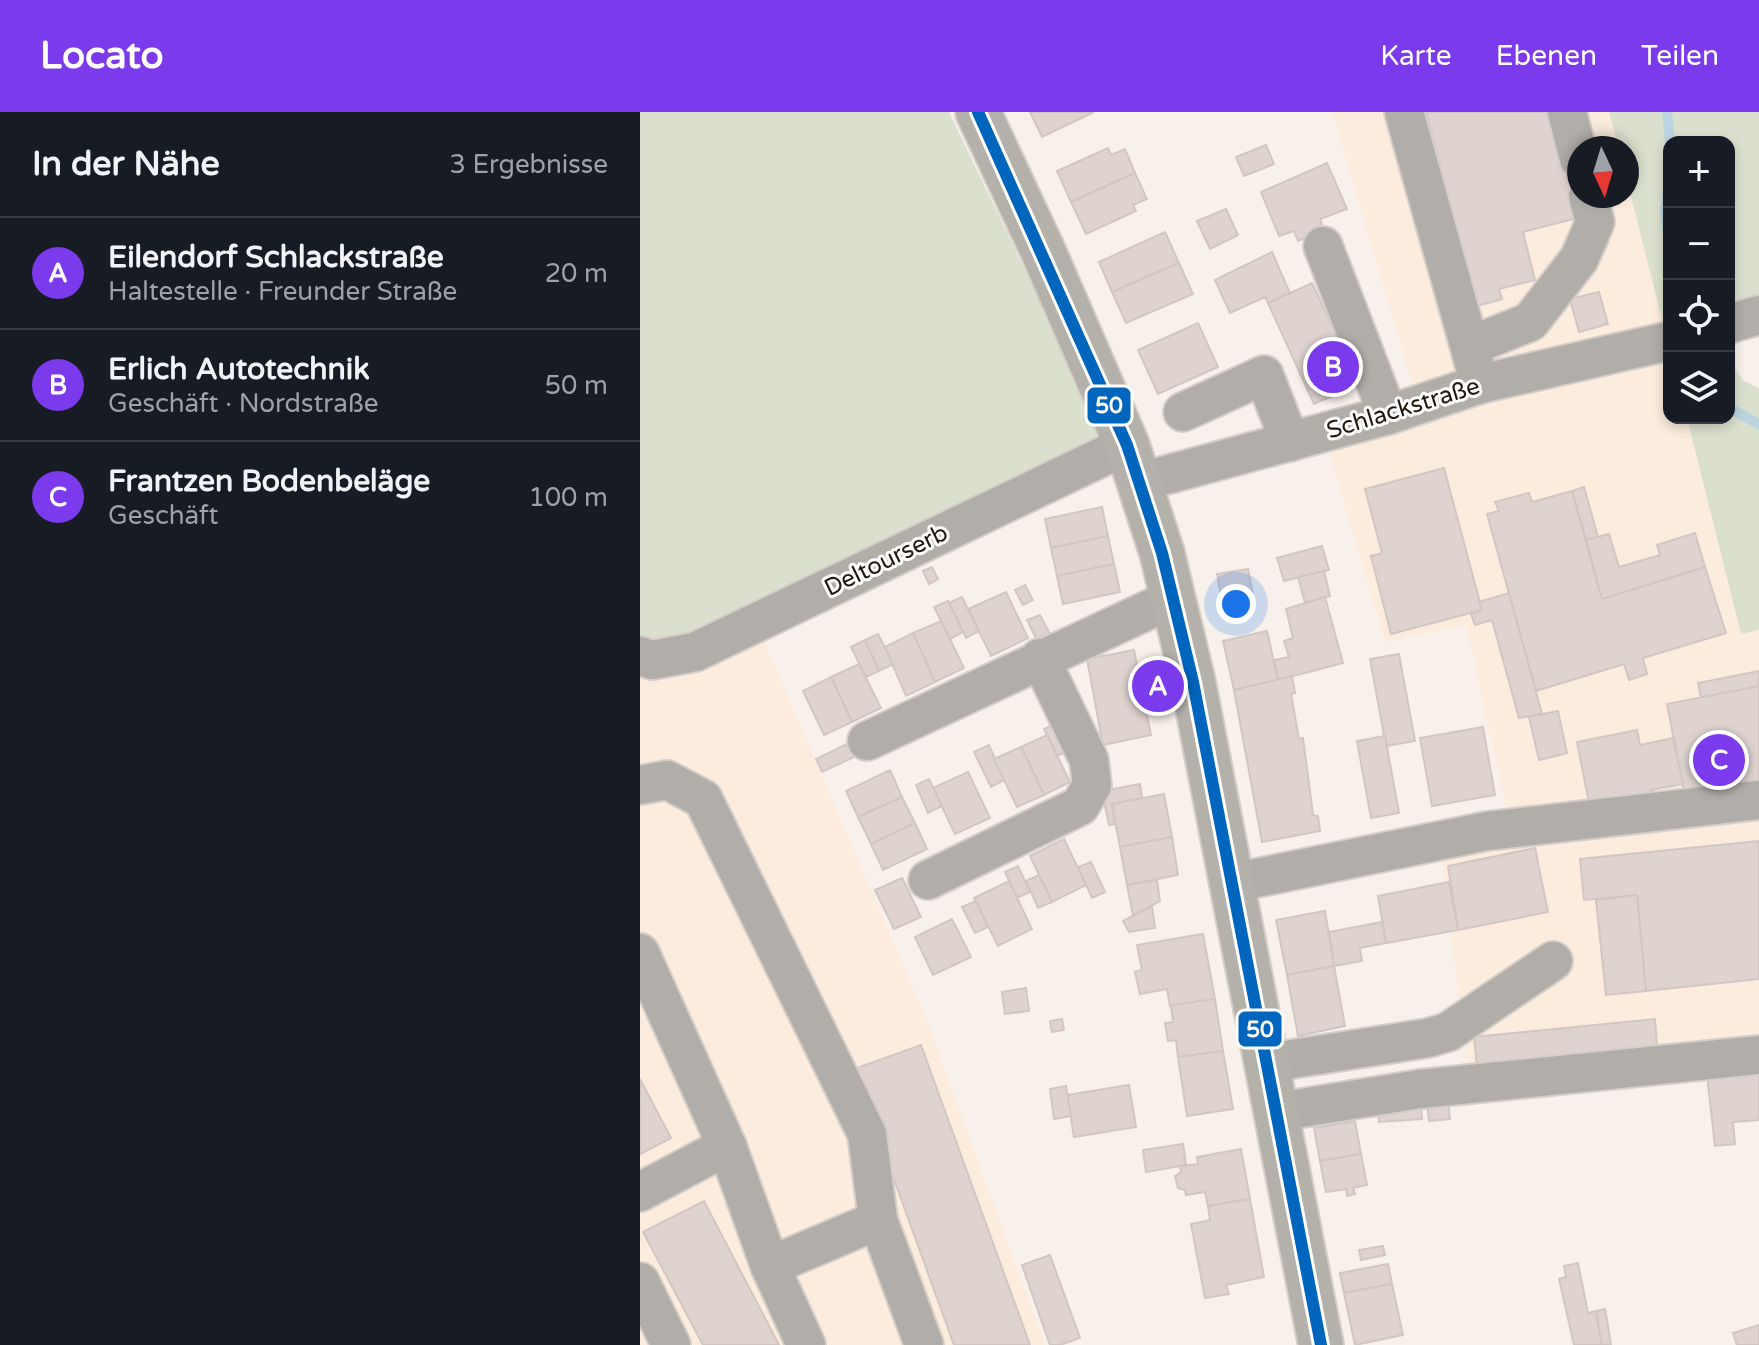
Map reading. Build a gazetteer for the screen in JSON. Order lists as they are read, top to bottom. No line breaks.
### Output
{"streets":{"street":["Schlackstraße","Deltourserb"]},"crossings":[["Schlackstraße","Deltourserb"]],"lines":["transit line 50"],"north":"bottom","page":{"header":"Locato","nav":["Karte","Ebenen","Teilen"],"heading":["In der Nähe","3 Ergebnisse"],"map_buttons":["+","−"],"list":[{"mark":"A","name":"Eilendorf Schlackstraße","note":"Haltestelle · Freunder Straße","value":"20 m"},{"mark":"B","name":"Erlich Autotechnik","note":"Geschäft · Nordstraße","value":"50 m"},{"mark":"C","name":"Frantzen Bodenbeläge","note":"Geschäft","value":"100 m"}],"pins":["B","A","C"]}}
